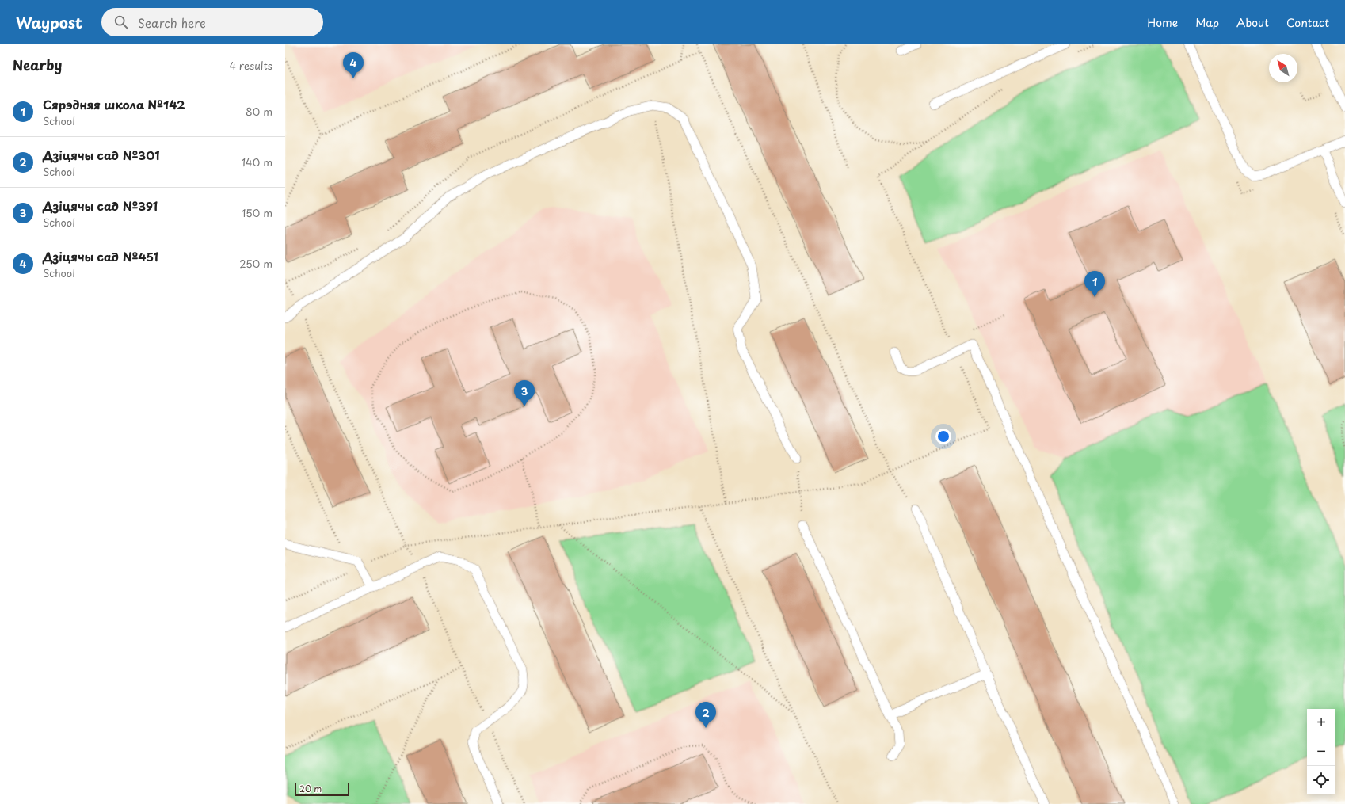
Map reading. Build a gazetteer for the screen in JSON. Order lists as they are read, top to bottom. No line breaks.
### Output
{"scale_bar":"20 m","north":"top left","page":{"header":"Waypost","search":"Search here","nav":["Home","Map","About","Contact"],"heading":["Nearby","4 results"],"pins":["4","1","3","2"],"list":[{"mark":"1","name":"Сярэдняя школа №142","note":"School","value":"80 m"},{"mark":"2","name":"Дзіцячы сад №301","note":"School","value":"140 m"},{"mark":"3","name":"Дзіцячы сад №391","note":"School","value":"150 m"},{"mark":"4","name":"Дзіцячы сад №451","note":"School","value":"250 m"}],"map_buttons":["+","−"],"scale":"20 m"}}
